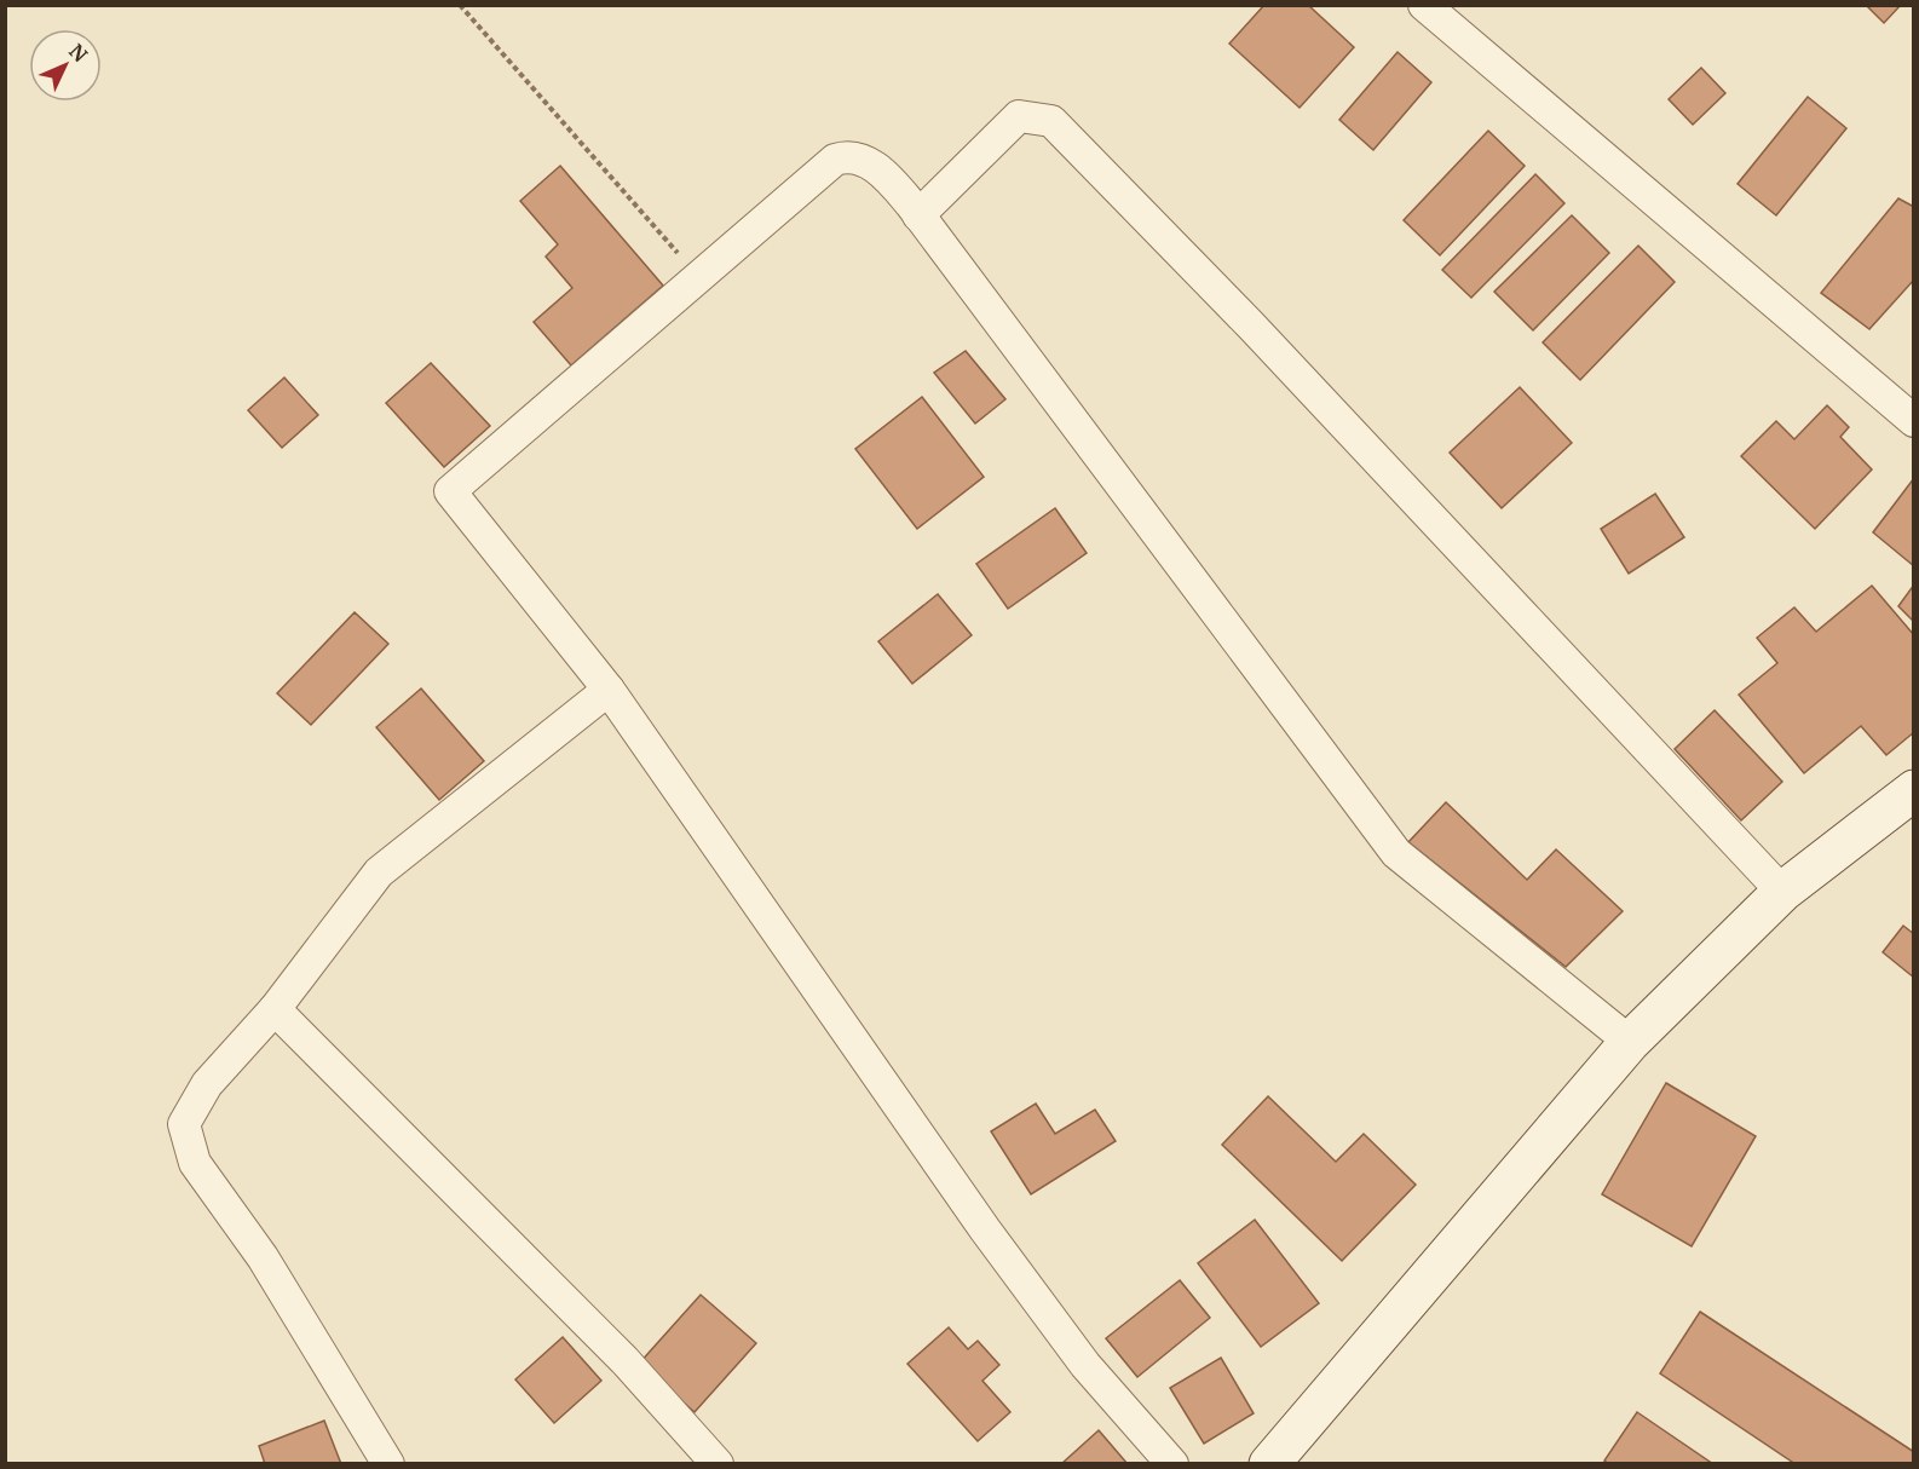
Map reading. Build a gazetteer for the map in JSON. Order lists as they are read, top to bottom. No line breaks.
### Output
{"north":"top right"}
